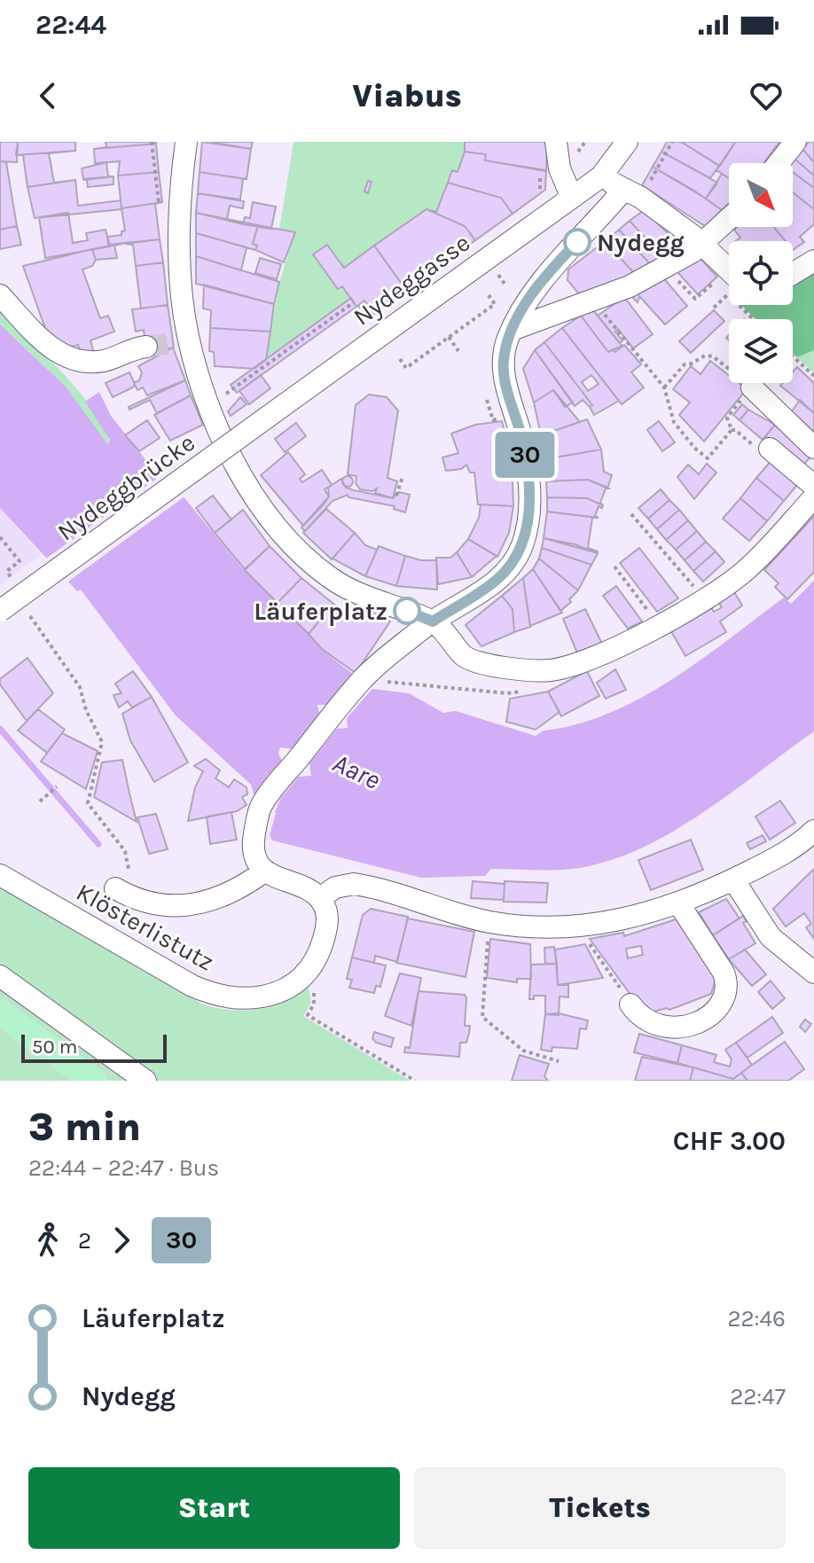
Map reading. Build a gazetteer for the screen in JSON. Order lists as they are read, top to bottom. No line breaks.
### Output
{"streets":{"street":["Nydeggasse","Nydeggbrücke","Klösterlistutz"]},"crossings":[["Nydeggasse","Nydeggbrücke"]],"water":["Aare"],"places":["Nydegg","Läuferplatz"],"lines":["bus line 30"],"scale_bar":"50 m","north":"bottom right","page":{"status":"22:44","header":"Viabus","on_map":"30","scale":"50 m","heading":["3 min","22:44 – 22:47 · Bus","CHF 3.00"],"legs":["2","30"],"list":[{"name":"Läuferplatz","value":"22:46"},{"name":"Nydegg","value":"22:47"}],"buttons":["Start","Tickets"]}}
